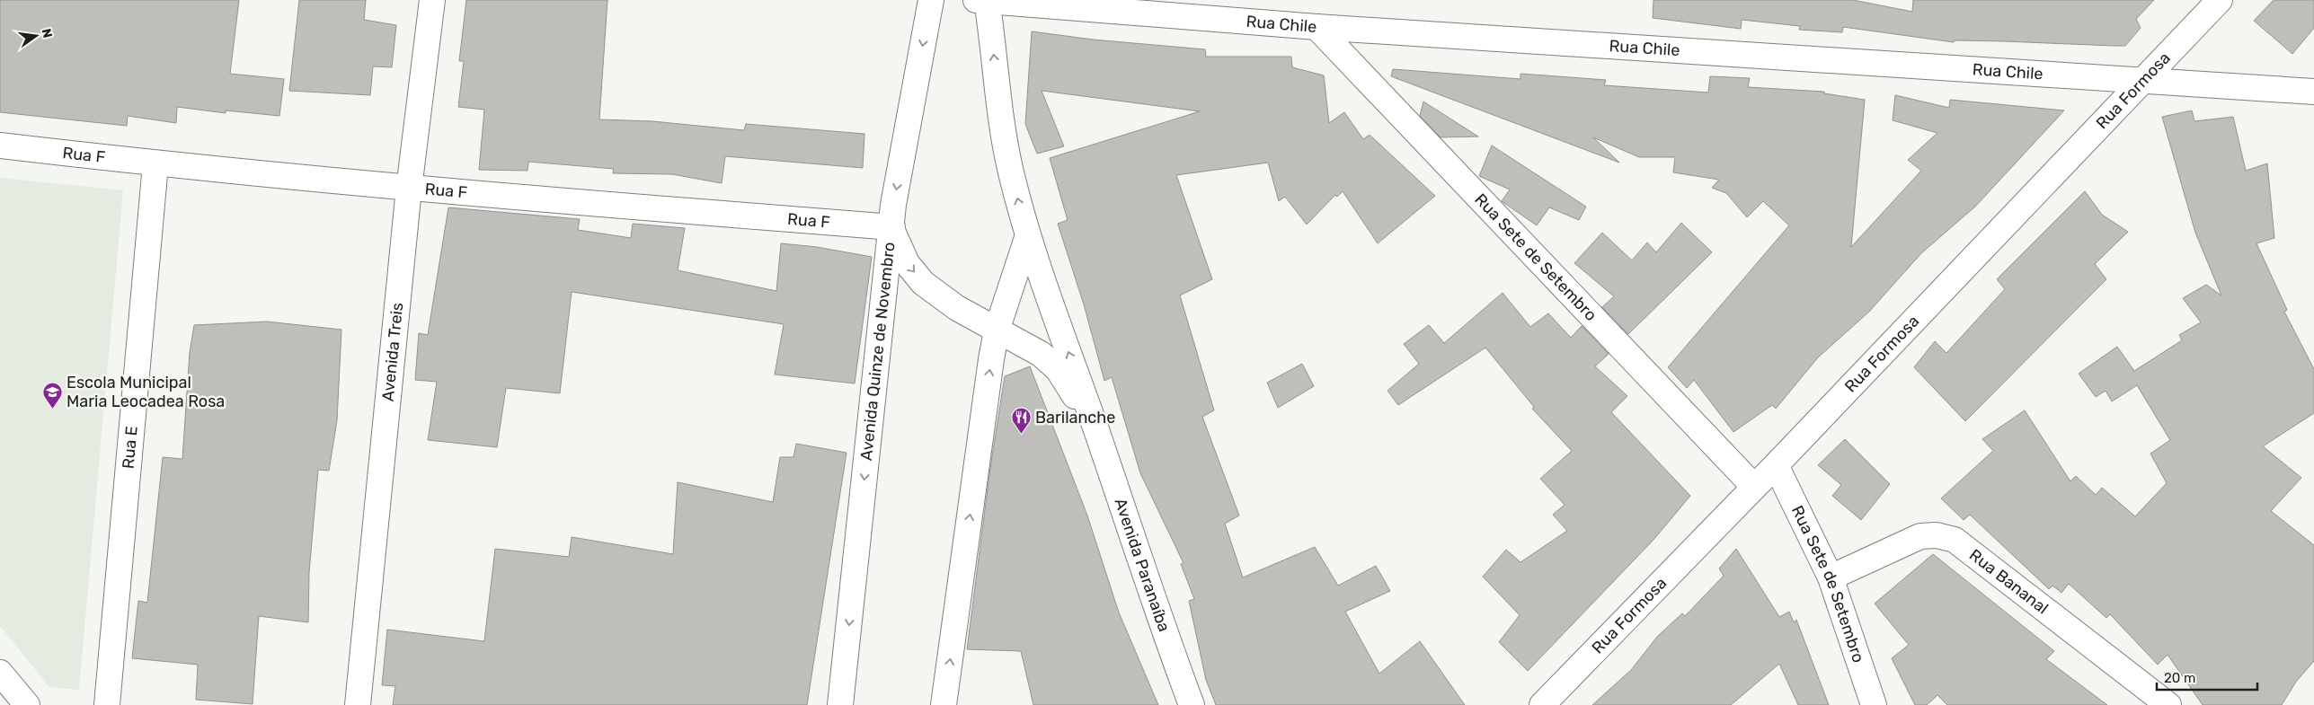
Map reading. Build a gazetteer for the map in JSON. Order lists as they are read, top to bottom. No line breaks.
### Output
{"streets":{"street":["Rua Chile","Rua Formosa","Rua F","Rua Sete de Setembro","Avenida Quinze de Novembro","Avenida Treis","Rua E","Avenida Paranaíba","Rua Bananal"]},"crossings":[["Rua Chile","Rua Formosa"],["Rua Chile","Rua Sete de Setembro"],["Rua Formosa","Rua Sete de Setembro"],["Rua F","Avenida Quinze de Novembro"],["Rua F","Avenida Treis"],["Rua F","Rua E"],["Rua Sete de Setembro","Rua Bananal"]],"places":{"school or university":["Escola Municipal Maria Leocadea Rosa"],"restaurant":["Barilanche"]},"scale_bar":"20 m","north":"right"}
